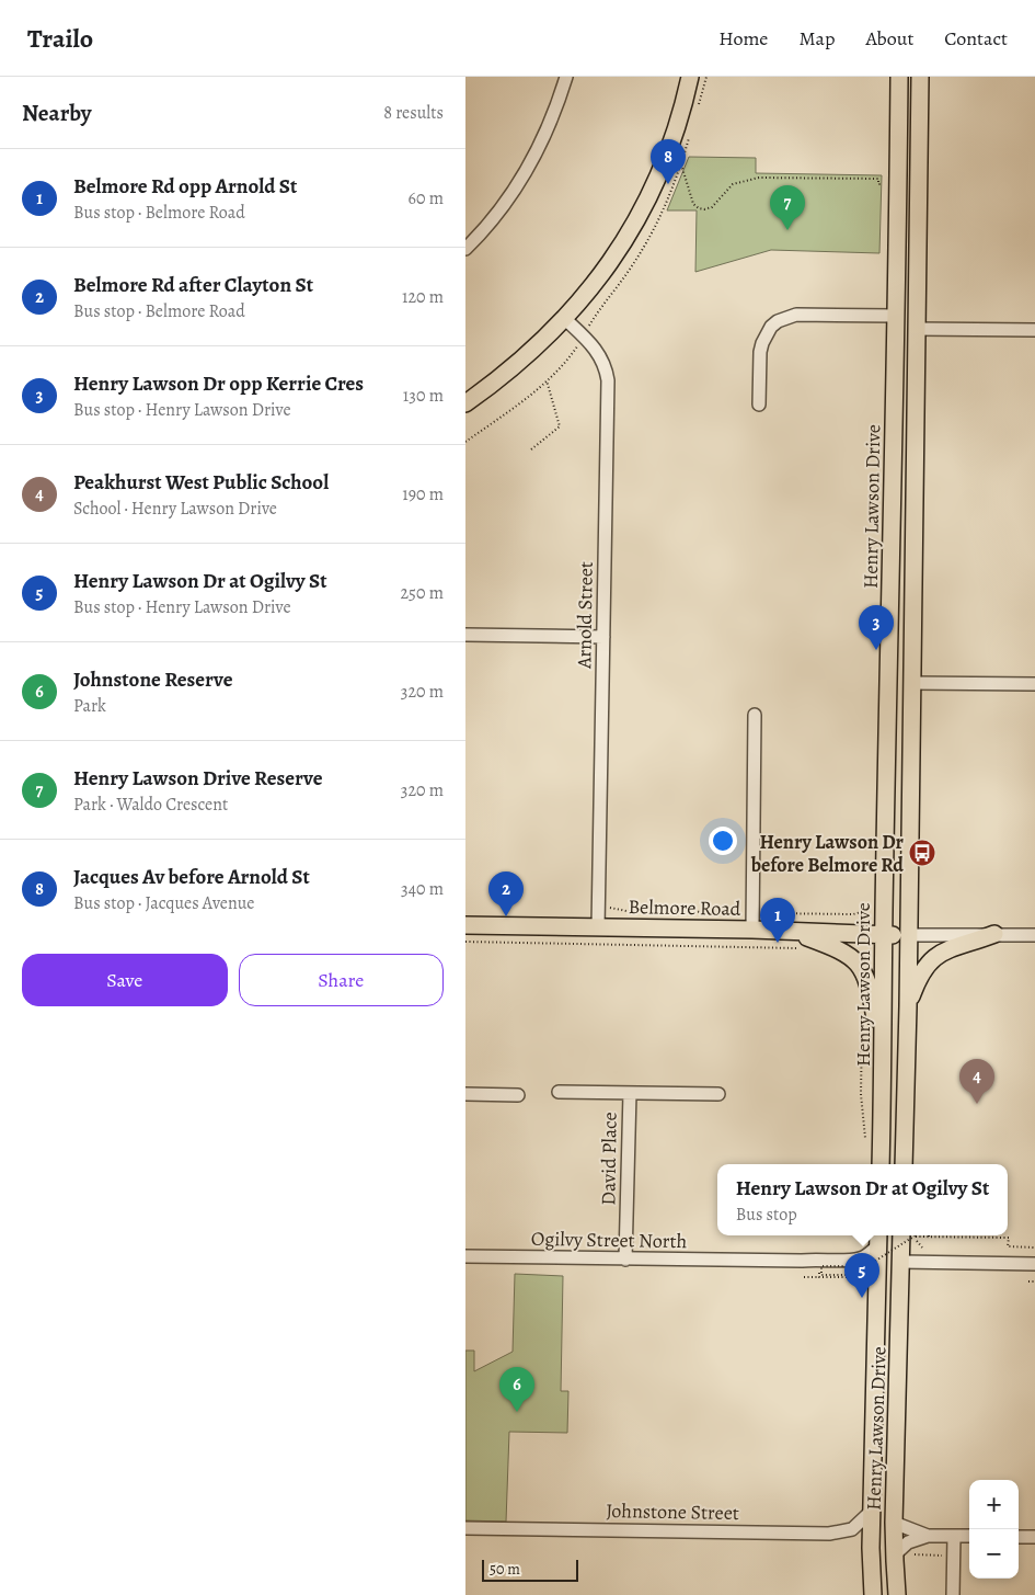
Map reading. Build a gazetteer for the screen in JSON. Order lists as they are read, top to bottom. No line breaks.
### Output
{"streets":{"main road":["Henry Lawson Drive","Belmore Road"],"street":["Arnold Street","David Place","Ogilvy Street North","Johnstone Street"]},"crossings":[["Henry Lawson Drive","Belmore Road"],["Henry Lawson Drive","Ogilvy Street North"],["Henry Lawson Drive","Johnstone Street"],["Arnold Street","Belmore Road"],["David Place","Ogilvy Street North"]],"places":{"bus stop":["Henry Lawson Dr before Belmore Rd"]},"scale_bar":"50 m","page":{"header":"Trailo","nav":["Home","Map","About","Contact"],"heading":["Nearby","8 results"],"pins":["8","7","3","2","1","4","5","6"],"list":[{"mark":"1","name":"Belmore Rd opp Arnold St","note":"Bus stop · Belmore Road","value":"60 m"},{"mark":"2","name":"Belmore Rd after Clayton St","note":"Bus stop · Belmore Road","value":"120 m"},{"mark":"3","name":"Henry Lawson Dr opp Kerrie Cres","note":"Bus stop · Henry Lawson Drive","value":"130 m"},{"mark":"4","name":"Peakhurst West Public School","note":"School · Henry Lawson Drive","value":"190 m"},{"mark":"5","name":"Henry Lawson Dr at Ogilvy St","note":"Bus stop · Henry Lawson Drive","value":"250 m"},{"mark":"6","name":"Johnstone Reserve","note":"Park","value":"320 m"},{"mark":"7","name":"Henry Lawson Drive Reserve","note":"Park · Waldo Crescent","value":"320 m"},{"mark":"8","name":"Jacques Av before Arnold St","note":"Bus stop · Jacques Avenue","value":"340 m"}],"buttons":["Save","Share"],"popup":["Henry Lawson Dr at Ogilvy St","Bus stop"],"map_buttons":["+","−"],"scale":"50 m"}}
